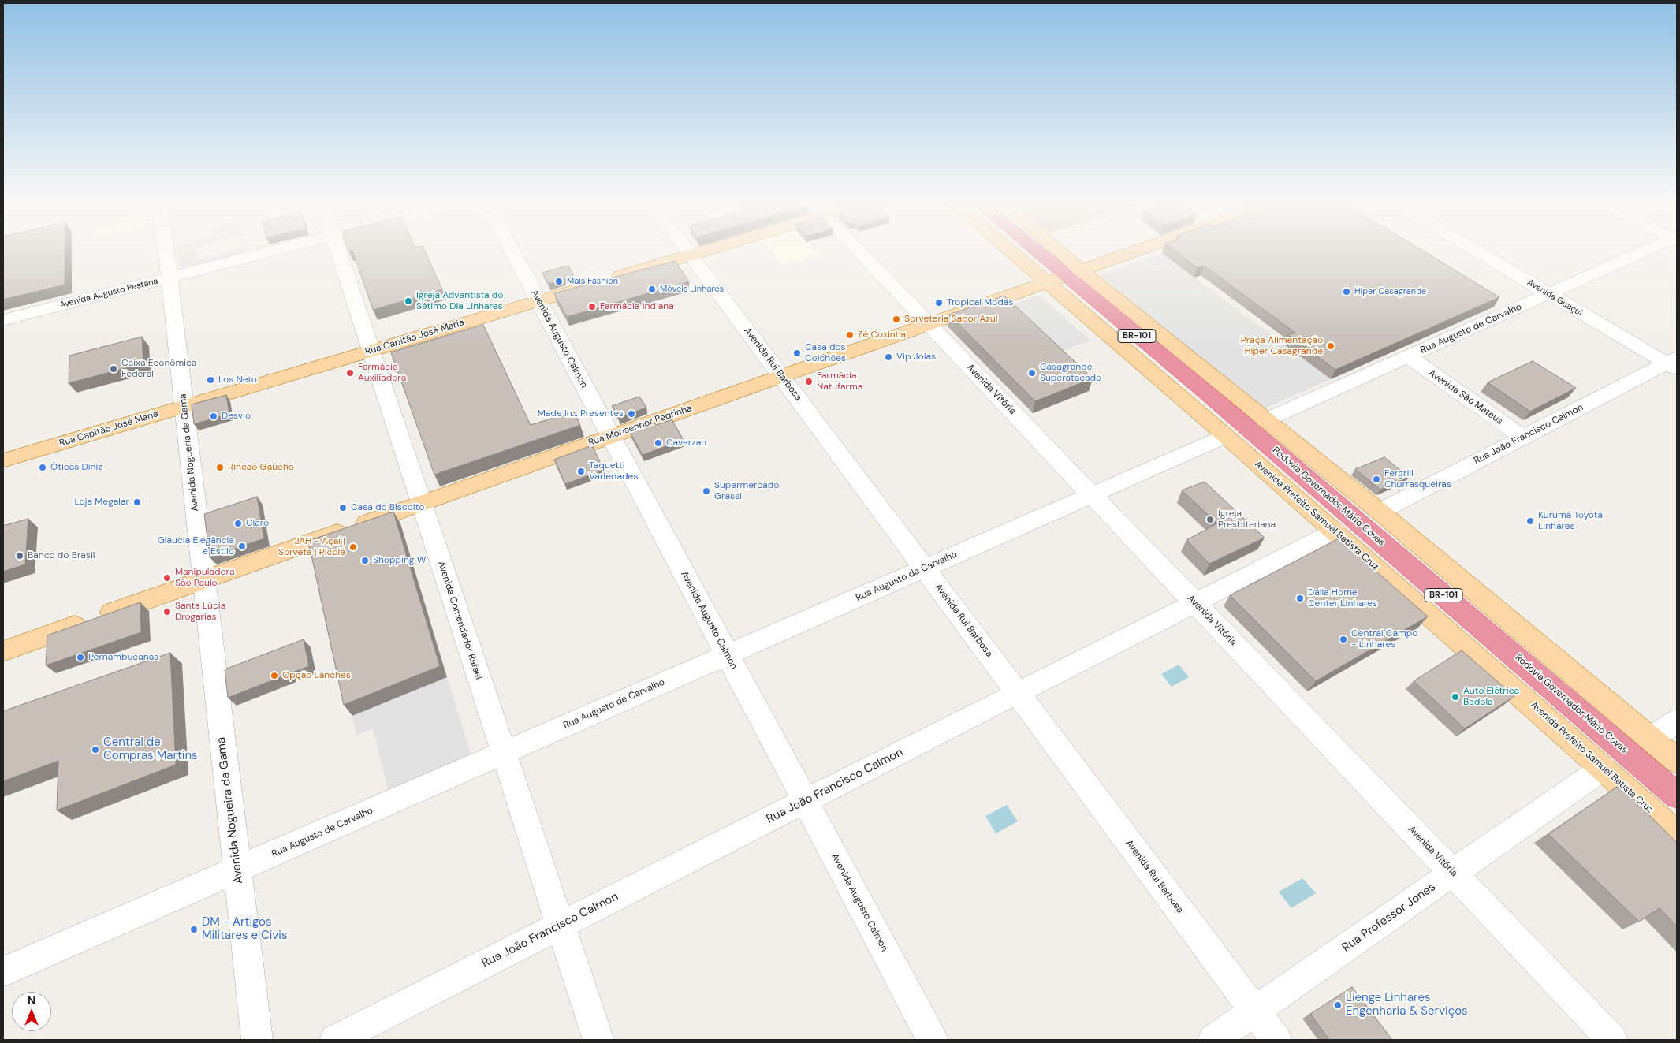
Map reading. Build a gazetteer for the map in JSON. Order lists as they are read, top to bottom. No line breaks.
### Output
{"streets":{"highway":["BR-101","Rodovia Governador Mário Covas"],"main road":["Rua Capitão José Maria","Rua Monsenhor Pedrinha","Avenida Prefeito Samuel Batista Cruz"],"street":["Avenida Augusto Pestana","Avenida Guaçui","Rua Augusto de Carvalho","Avenida Augusto Calmon","Avenida Rui Barbosa","Avenida Vitória","Avenida São Mateus","Rua João Francisco Calmon","Avenida Nogueria da Gama","Avenida Comendador Rafael","Avenida Nogueira da Gama","Rua Professor Jones"]},"crossings":[["Avenida Augusto Pestana","Avenida Nogueria da Gama"],["Avenida Guaçui","Rua Augusto de Carvalho"],["Avenida Guaçui","Rua João Francisco Calmon"],["Rua Augusto de Carvalho","Avenida Augusto Calmon"],["Rua Augusto de Carvalho","Avenida Rui Barbosa"],["Rua Augusto de Carvalho","Avenida Vitória"],["Rua Augusto de Carvalho","Avenida São Mateus"],["Rua Augusto de Carvalho","Avenida Prefeito Samuel Batista Cruz"],["Rua Augusto de Carvalho","Avenida Comendador Rafael"],["Rua Augusto de Carvalho","Avenida Nogueira da Gama"],["Rua Capitão José Maria","Avenida Augusto Calmon"],["Rua Capitão José Maria","Avenida Rui Barbosa"],["Rua Capitão José Maria","Avenida Nogueria da Gama"],["Rua Capitão José Maria","Avenida Comendador Rafael"],["Avenida Augusto Calmon","Rua Monsenhor Pedrinha"],["Avenida Augusto Calmon","Rua João Francisco Calmon"],["Avenida Rui Barbosa","Rua Monsenhor Pedrinha"],["Avenida Rui Barbosa","Rua João Francisco Calmon"],["Avenida Rui Barbosa","Rua Professor Jones"],["Avenida Vitória","Rua Monsenhor Pedrinha"],["Avenida Vitória","Rua João Francisco Calmon"],["Avenida Vitória","Rua Professor Jones"],["Avenida São Mateus","Rua João Francisco Calmon"],["Rua Monsenhor Pedrinha","Avenida Nogueria da Gama"],["Rua Monsenhor Pedrinha","Rodovia Governador Mário Covas"],["Rua Monsenhor Pedrinha","Avenida Prefeito Samuel Batista Cruz"],["Rua Monsenhor Pedrinha","Avenida Comendador Rafael"],["Rua Monsenhor Pedrinha","Avenida Nogueira da Gama"],["Rua João Francisco Calmon","Avenida Prefeito Samuel Batista Cruz"],["Rua João Francisco Calmon","Avenida Comendador Rafael"],["Avenida Nogueria da Gama","Avenida Nogueira da Gama"],["Rodovia Governador Mário Covas","Avenida Prefeito Samuel Batista Cruz"],["Avenida Prefeito Samuel Batista Cruz","Rua Professor Jones"]],"places":["Mais Fashion","Móveis Linhares","Hiper Casagrande","Igreja Adventista do Sétimo Dia Linhares","Tropical Modas","Farmácia Indiana","Sorveteria Sabor Azul","Zé Coxinha","Praça Alimentação Hiper Casagrande","Casa dos Colchões","Vip Joias","Caixa Econômica Federal","Farmácia Auxiliadora","Casagrande Superatacado","Los Neto","Farmácia Natufarma","Made In... Presentes","Desvio","Caverzan","Óticas Diniz","Rincão Gaúcho","Taquetti Variedades","Fergrill Churrasqueiras","Supermercado Grassi","Loja Megalar","Casa do Biscoito","Igreja Presbiteriana","Kurumá Toyota Linhares","Claro","Glaucia Elegância e Estilo","JAH - Açaí | Sorvete | Picolé","Banco do Brasil","Shopping W","Manipuladora São Paulo","Dalla Home Center Linhares","Santa Lúcia Drogarias","Central Campo - Linhares","Pernambucanas","Opção Lanches","Auto Elétrica Badola","Central de Compras Martins","DM - Artigos Militares e Civis","Lienge Linhares Engenharia & Serviços"],"north":"top"}
